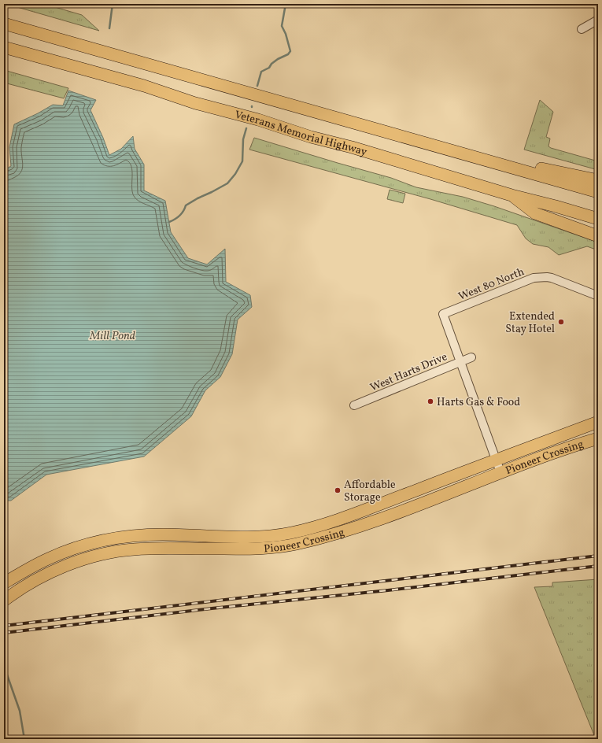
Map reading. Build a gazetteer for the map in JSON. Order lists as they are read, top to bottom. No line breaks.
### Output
{"streets":{"highway":["Veterans Memorial Highway","Pioneer Crossing"],"street":["West 80 North","West Harts Drive"]},"crossings":[["West 80 North","West Harts Drive"]],"water":["Mill Pond"],"places":["Extended Stay Hotel","Harts Gas & Food","Affordable Storage"]}
